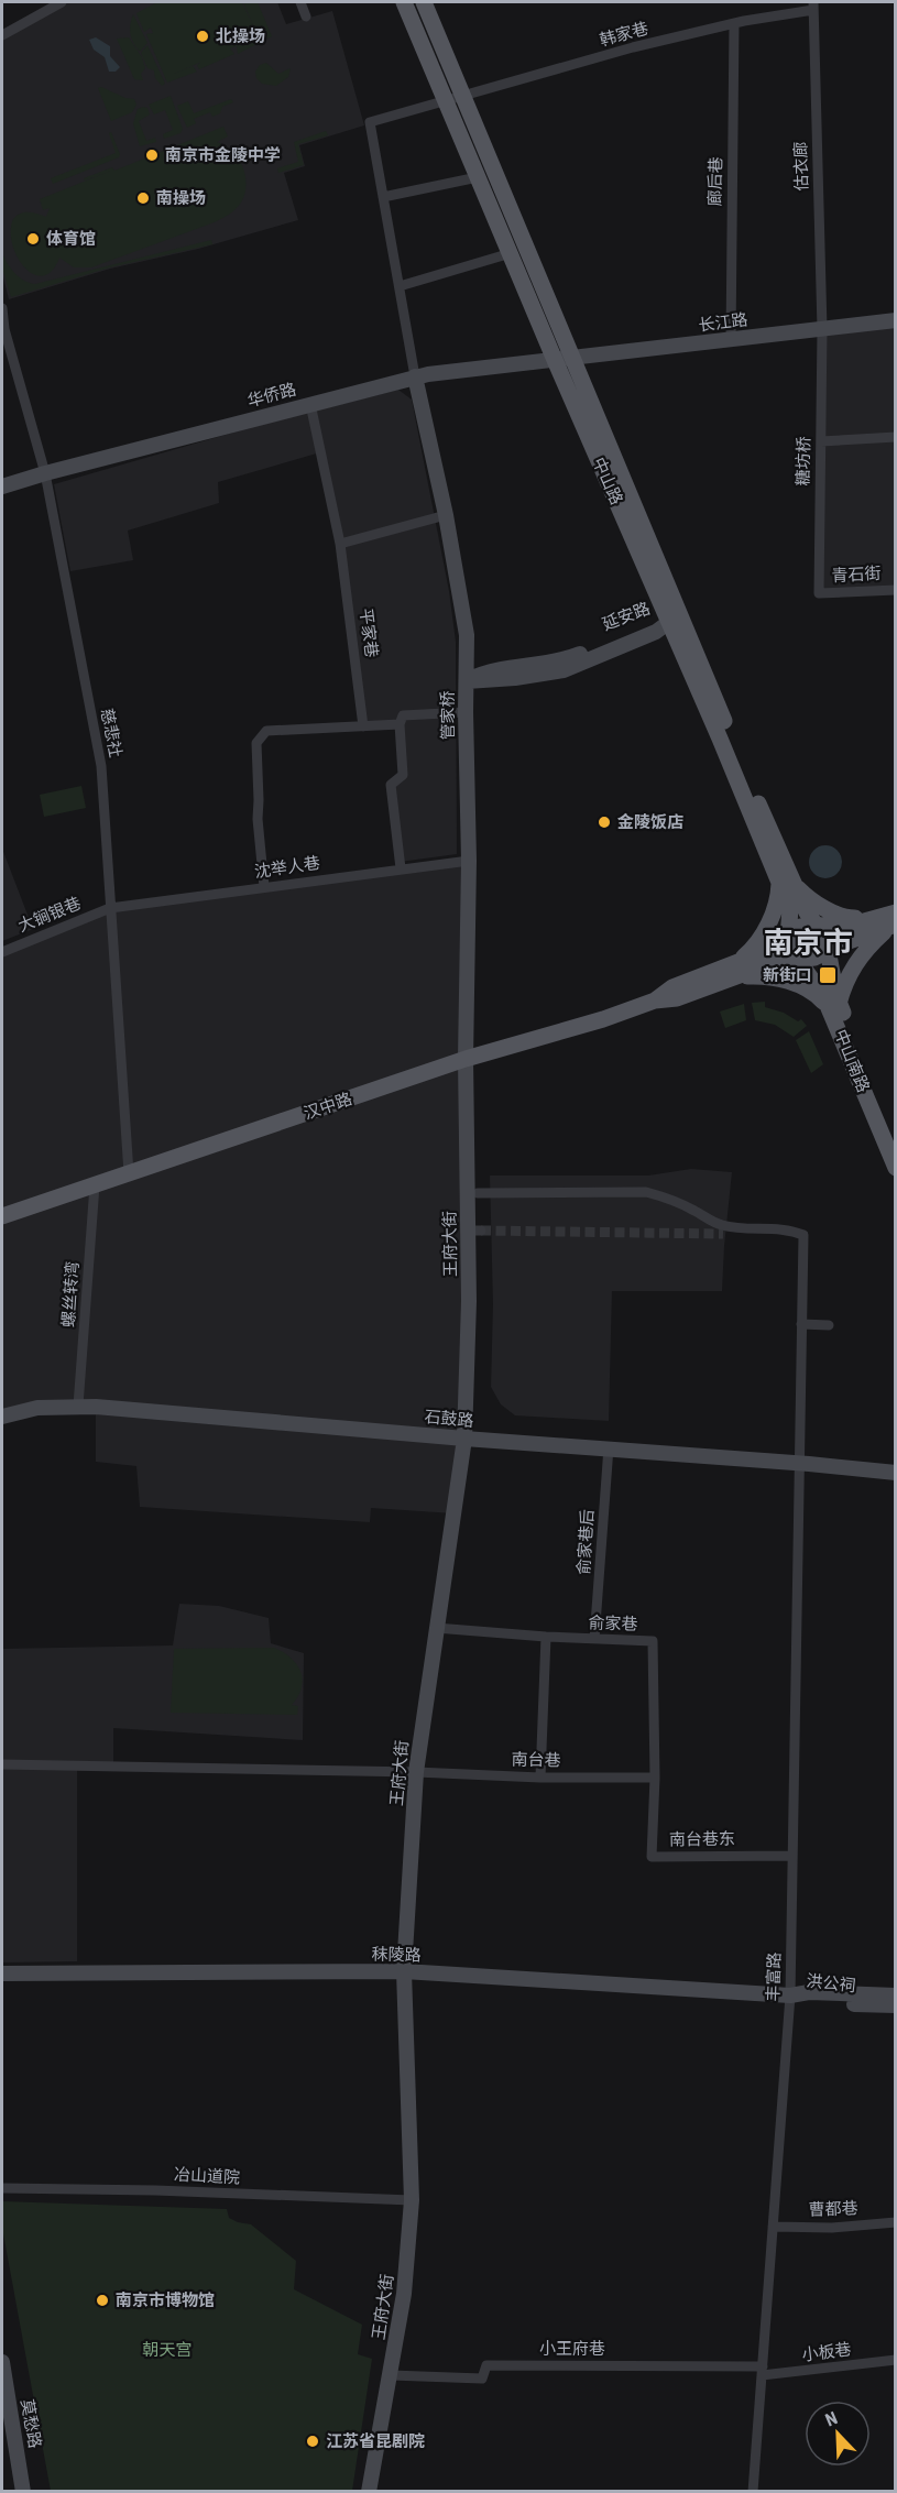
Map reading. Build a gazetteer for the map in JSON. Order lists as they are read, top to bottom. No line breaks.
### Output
{"streets":{"main road":["中山路","中山南路","汉中路"],"street":["韩家巷","估衣廊","廊后巷","长江路","华侨路","糖坊桥","青石街","延安路","平家巷","管家桥","慈悲社","沈举人巷","大锏银巷","王府大街","螺丝转湾","石鼓路","俞家巷后","俞家巷","南台巷","南台巷东","秣陵路","丰富路","洪公祠","冶山道院","曹都巷","小王府巷","小板巷","莫愁路"]},"crossings":[["韩家巷","估衣廊"],["韩家巷","廊后巷"],["韩家巷","中山路"],["估衣廊","长江路"],["估衣廊","糖坊桥"],["廊后巷","长江路"],["长江路","华侨路"],["长江路","糖坊桥"],["长江路","中山路"],["华侨路","中山路"],["华侨路","平家巷"],["华侨路","管家桥"],["华侨路","慈悲社"],["糖坊桥","青石街"],["中山路","延安路"],["中山路","中山南路"],["中山路","汉中路"],["延安路","管家桥"],["管家桥","沈举人巷"],["管家桥","汉中路"],["管家桥","王府大街"],["慈悲社","沈举人巷"],["慈悲社","大锏银巷"],["慈悲社","汉中路"],["沈举人巷","大锏银巷"],["中山南路","汉中路"],["汉中路","王府大街"],["汉中路","螺丝转湾"],["王府大街","石鼓路"],["王府大街","俞家巷"],["王府大街","南台巷"],["王府大街","秣陵路"],["王府大街","冶山道院"],["王府大街","小王府巷"],["螺丝转湾","石鼓路"],["石鼓路","俞家巷后"],["石鼓路","丰富路"],["俞家巷后","俞家巷"],["俞家巷","南台巷"],["俞家巷","南台巷东"],["南台巷","南台巷东"],["南台巷东","丰富路"],["秣陵路","丰富路"],["秣陵路","洪公祠"],["丰富路","洪公祠"],["丰富路","曹都巷"],["丰富路","小王府巷"],["丰富路","小板巷"],["小王府巷","小板巷"]],"districts":["南京市"],"parks":["朝天宫"],"places":{"other":["北操场","南京市金陵中学","南操场","体育馆","金陵饭店","南京市博物馆","江苏省昆剧院"],"transit":["新街口"]},"north":"top left"}
